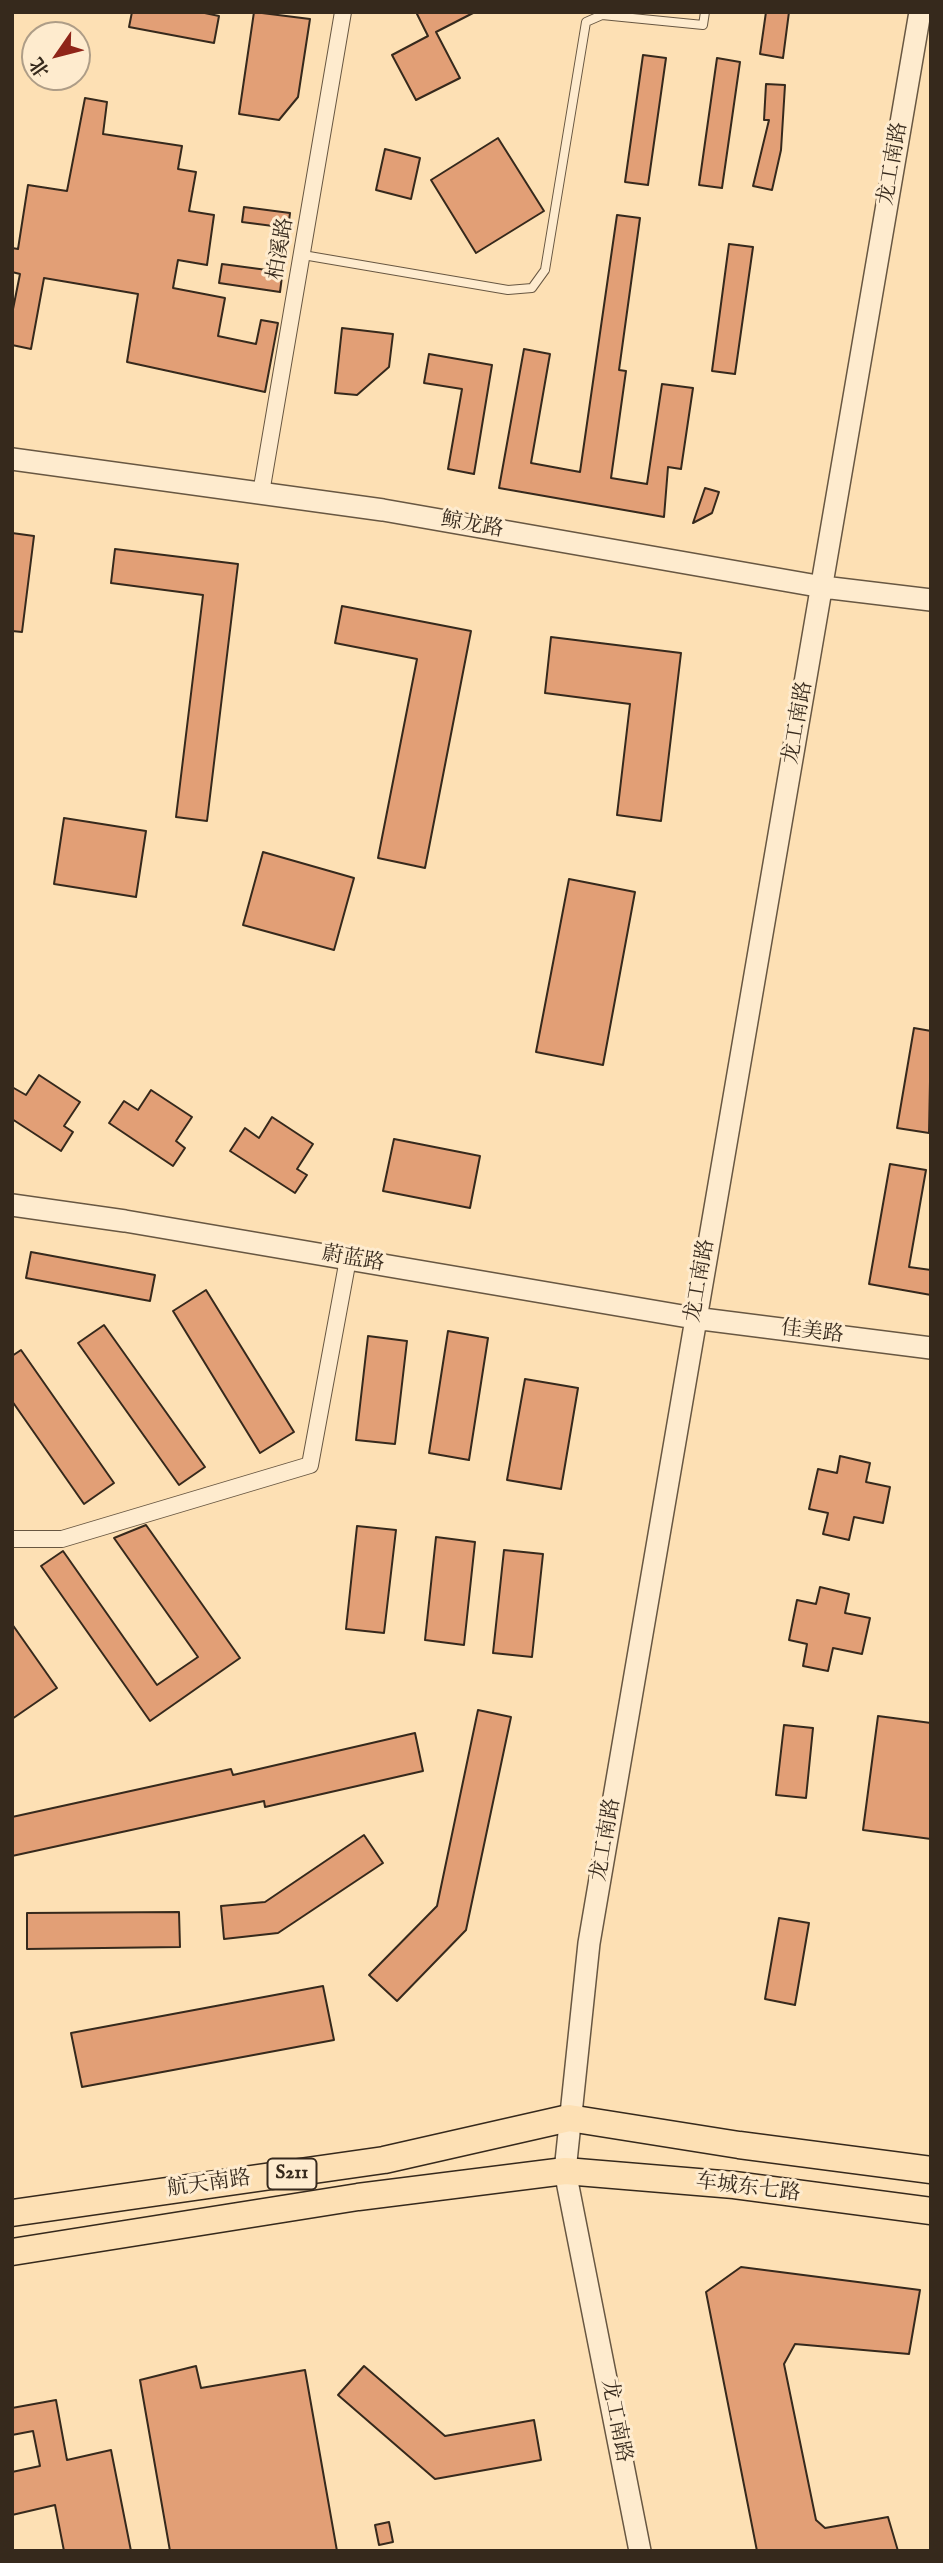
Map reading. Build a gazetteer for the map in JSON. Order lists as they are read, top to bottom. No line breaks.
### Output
{"streets":{"main road":["S211","航天南路","车城东七路"],"street":["龙工南路","柏溪路","鲸龙路","蔚蓝路","佳美路"]},"crossings":[["龙工南路","鲸龙路"],["龙工南路","蔚蓝路"],["龙工南路","佳美路"],["龙工南路","航天南路"],["龙工南路","车城东七路"],["柏溪路","鲸龙路"],["蔚蓝路","佳美路"],["航天南路","车城东七路"]],"north":"bottom left"}
